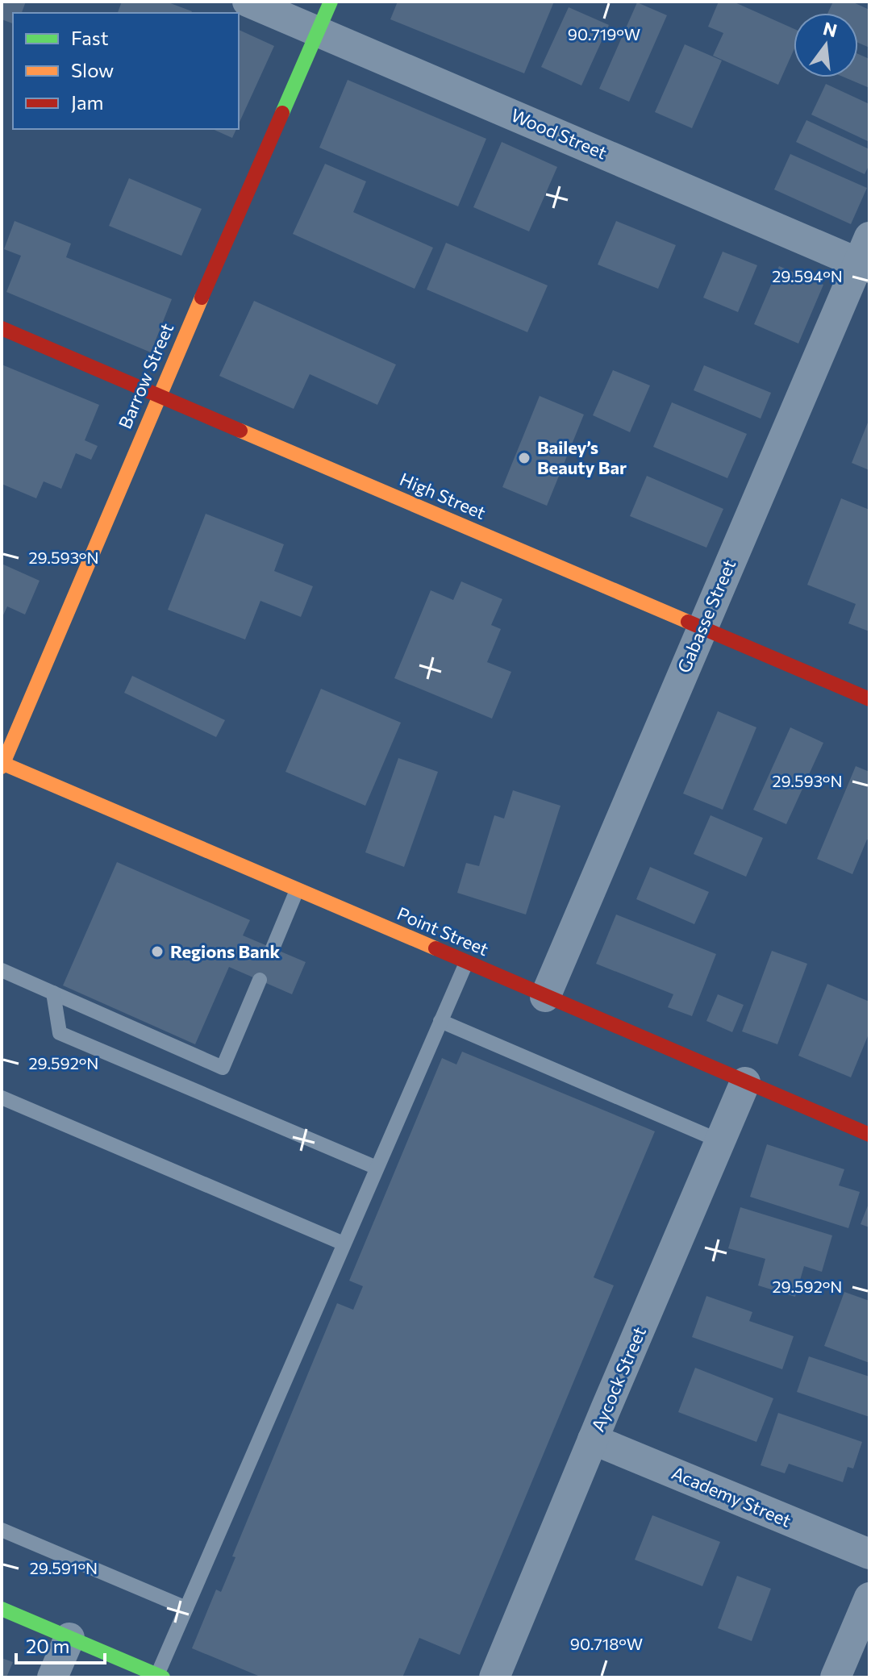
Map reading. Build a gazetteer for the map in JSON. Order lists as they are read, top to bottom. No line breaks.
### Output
{"streets":{"street":["Wood Street","Barrow Street","High Street","Gabasse Street","Point Street","Aycock Street","Academy Street"]},"crossings":[["Wood Street","Barrow Street"],["Wood Street","Gabasse Street"],["Barrow Street","High Street"],["Barrow Street","Point Street"],["High Street","Gabasse Street"],["Gabasse Street","Point Street"],["Point Street","Aycock Street"],["Aycock Street","Academy Street"]],"places":["Bailey’s Beauty Bar","Regions Bank"],"legend":["Fast","Slow","Jam"],"scale_bar":"20 m","north":"top","coordinates":["90.719°W","29.594°N","29.593°N","29.592°N","29.591°N","90.718°W"]}
